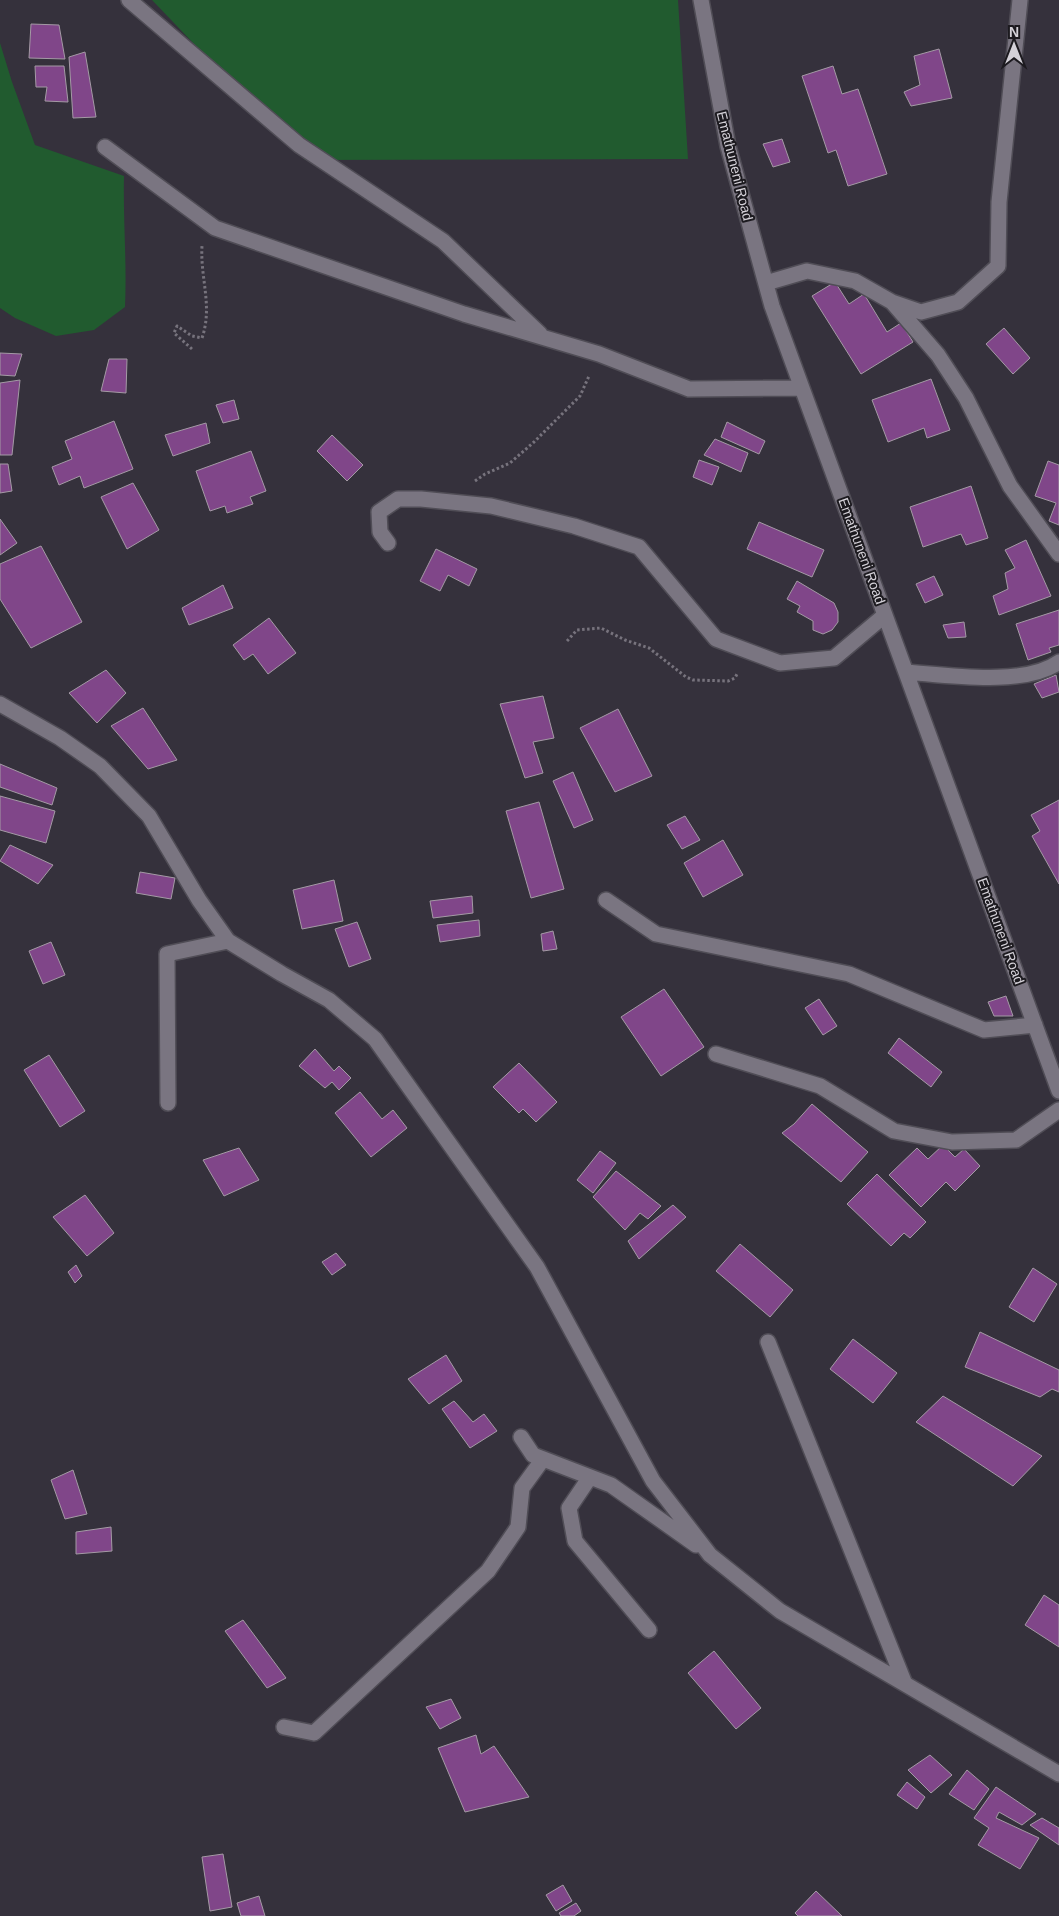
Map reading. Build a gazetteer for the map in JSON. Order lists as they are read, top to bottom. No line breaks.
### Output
{"streets":{"street":["Emathuneni Road"]},"north":"top"}
